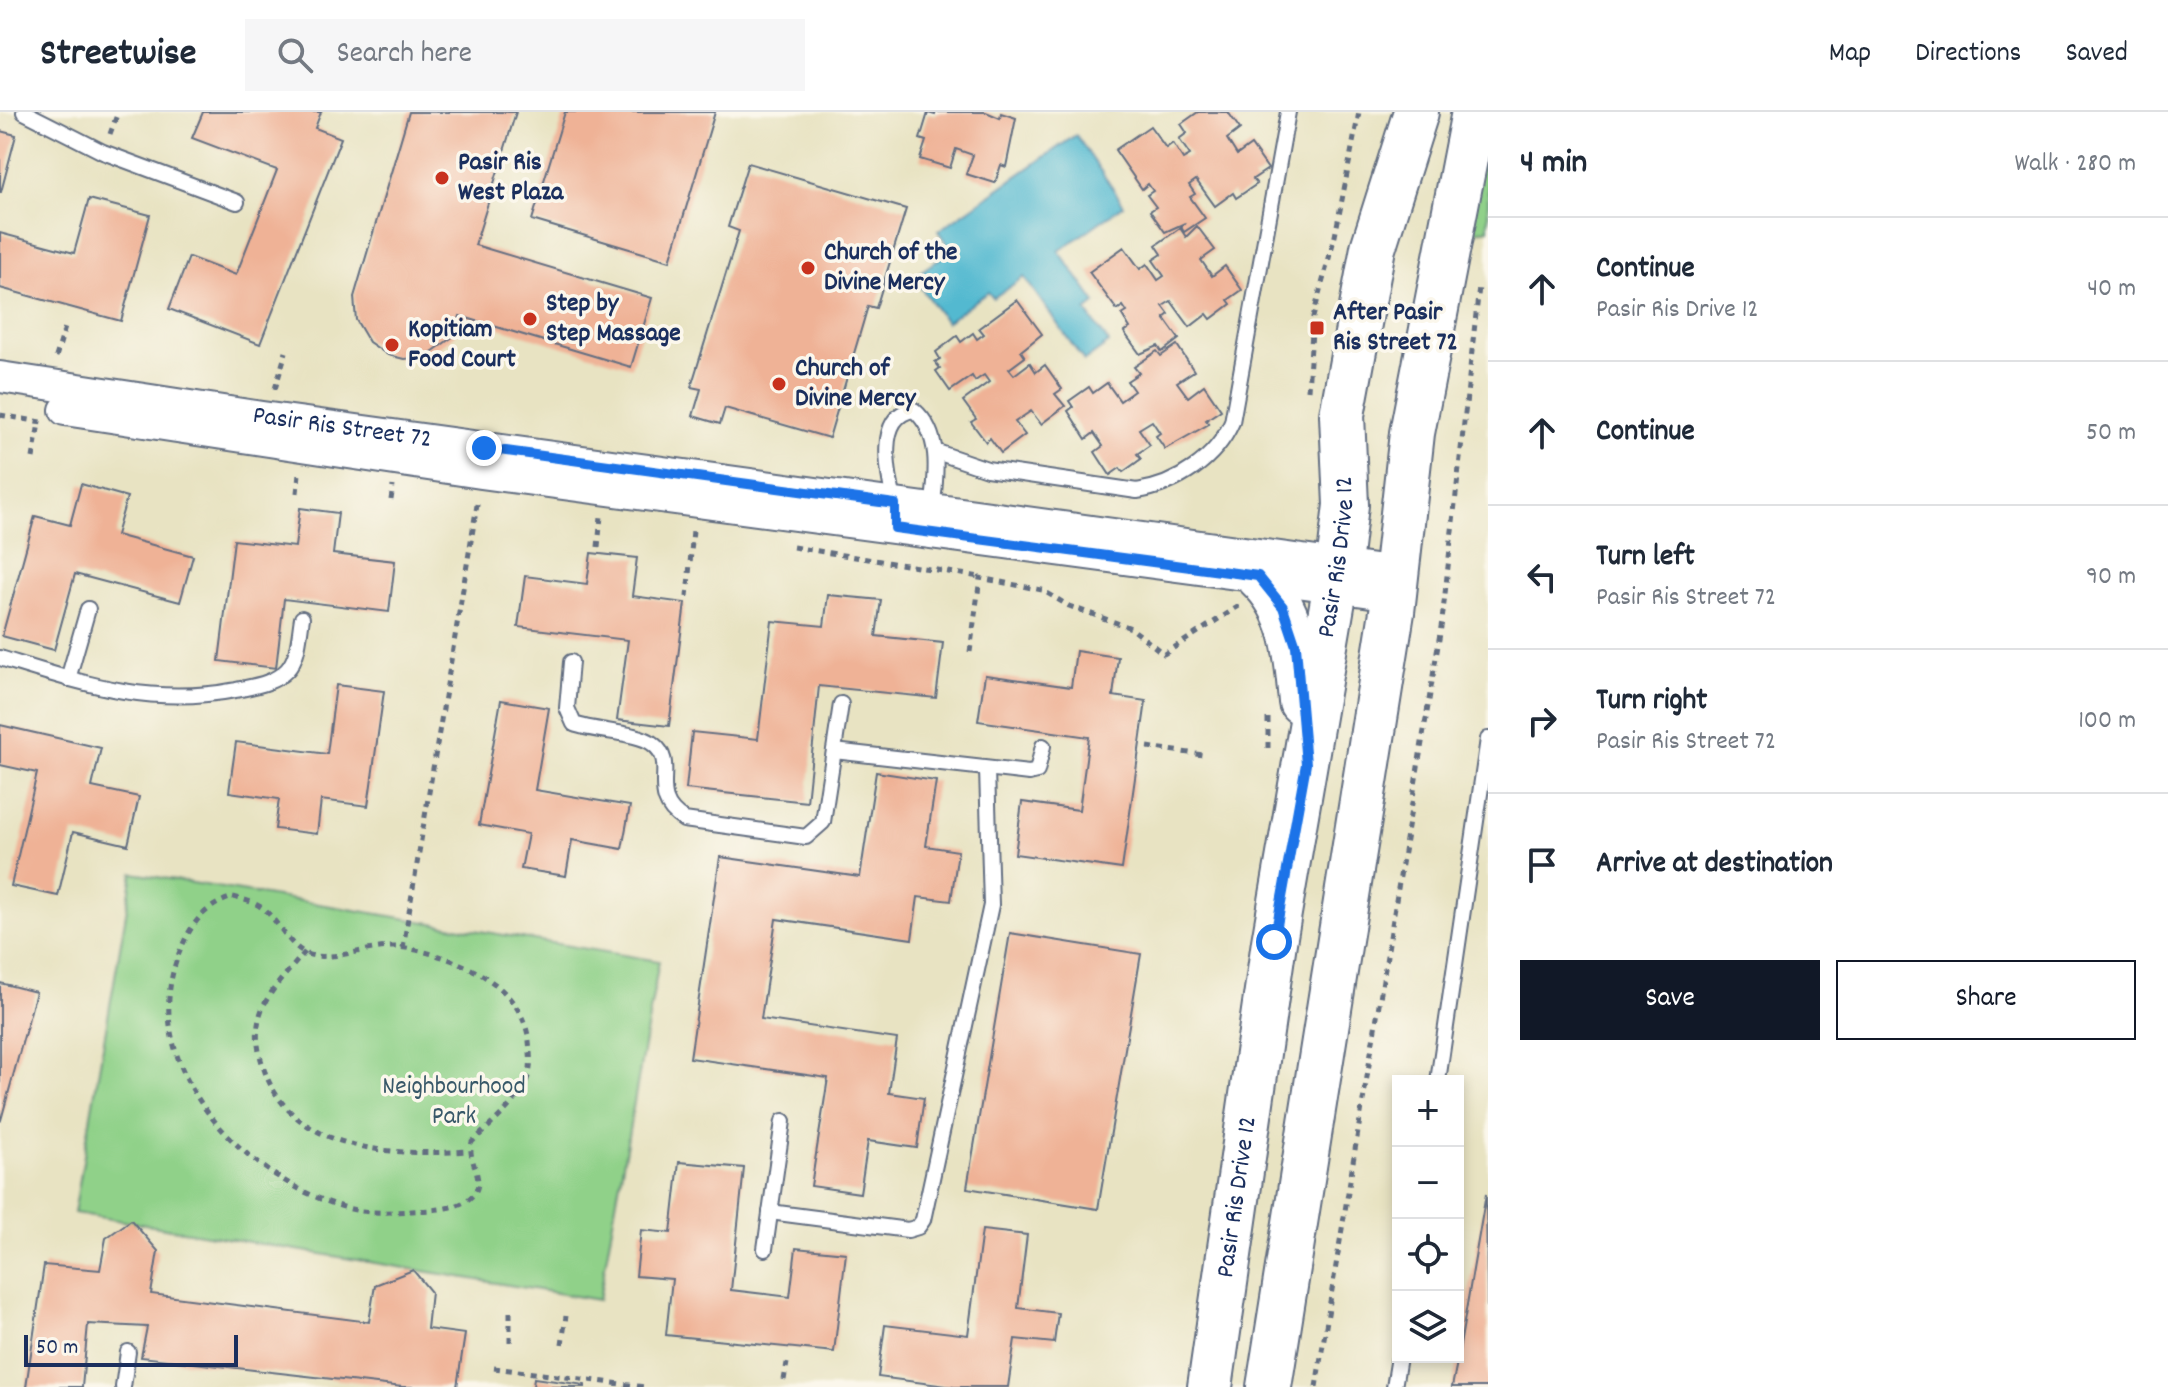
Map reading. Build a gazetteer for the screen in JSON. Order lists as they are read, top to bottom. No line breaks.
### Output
{"streets":{"main road":["Pasir Ris Drive 12"],"street":["Pasir Ris Street 72"]},"crossings":[["Pasir Ris Street 72","Pasir Ris Drive 12"]],"parks":["Neighbourhood Park"],"places":{"other":["Pasir Ris West Plaza","Church of the Divine Mercy","Step by Step Massage","Kopitiam Food Court","Church of Divine Mercy"],"transit":["After Pasir Ris Street 72"]},"scale_bar":"50 m","page":{"header":"Streetwise","search":"Search here","nav":["Map","Directions","Saved"],"heading":["4 min","Walk · 280 m"],"list":[["Continue","Pasir Ris Drive 12","40 m"],["Continue","50 m"],["Turn left","Pasir Ris Street 72","90 m"],["Turn right","Pasir Ris Street 72","100 m"],"Arrive at destination"],"buttons":["Save","Share"],"map_buttons":["+","−"],"scale":"50 m"}}
